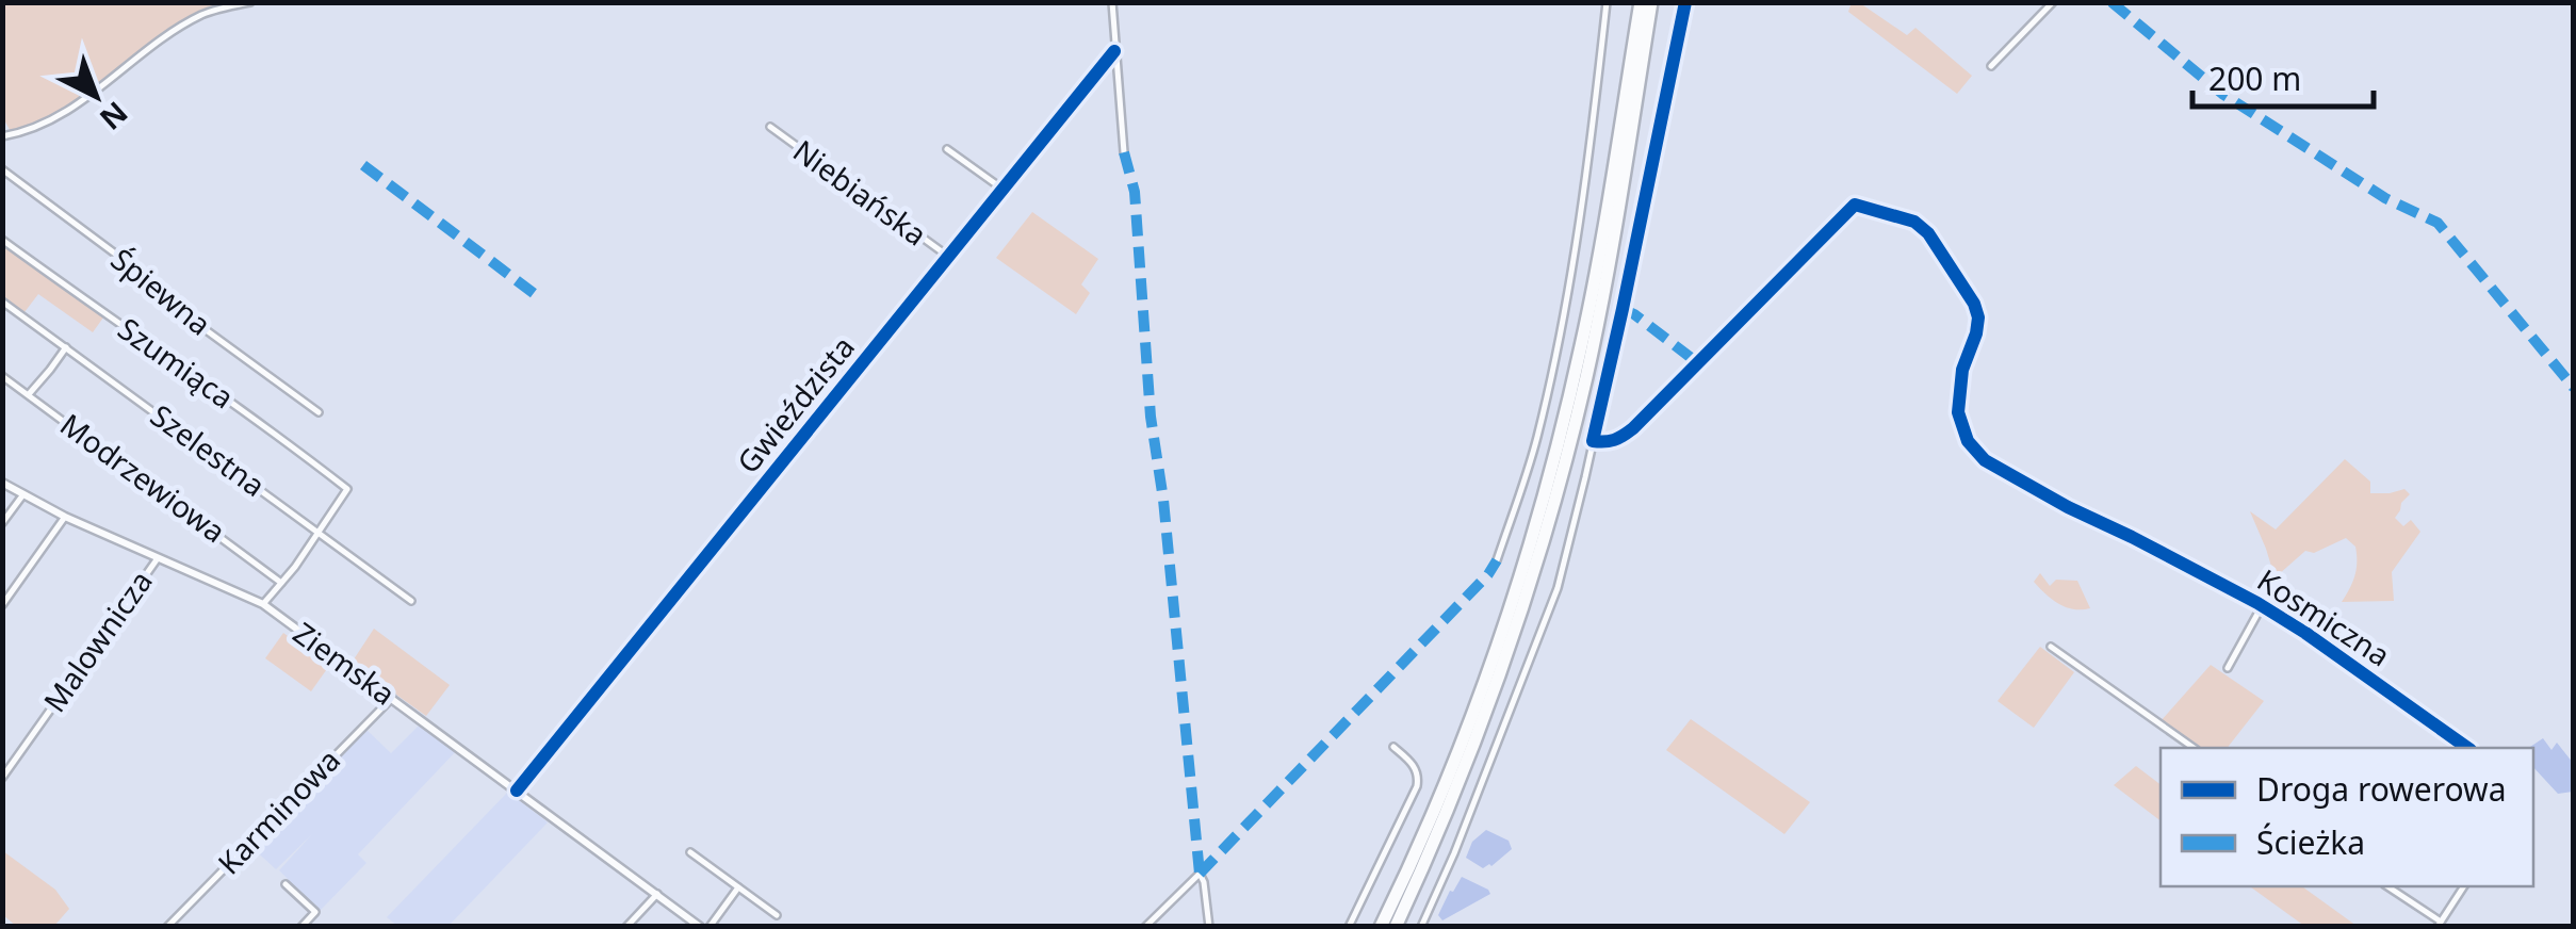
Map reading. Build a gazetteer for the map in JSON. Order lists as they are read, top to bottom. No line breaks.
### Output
{"streets":{"street":["Niebiańska","Śpiewna","Szumiąca","Gwieździsta","Szelestna","Modrzewiowa","Kosmiczna","Malownicza","Ziemska","Karminowa"]},"crossings":[["Niebiańska","Gwieździsta"],["Szumiąca","Szelestna"],["Gwieździsta","Ziemska"],["Malownicza","Ziemska"],["Ziemska","Karminowa"]],"legend":["Droga rowerowa","Ścieżka"],"scale_bar":"200 m","north":"bottom right"}
